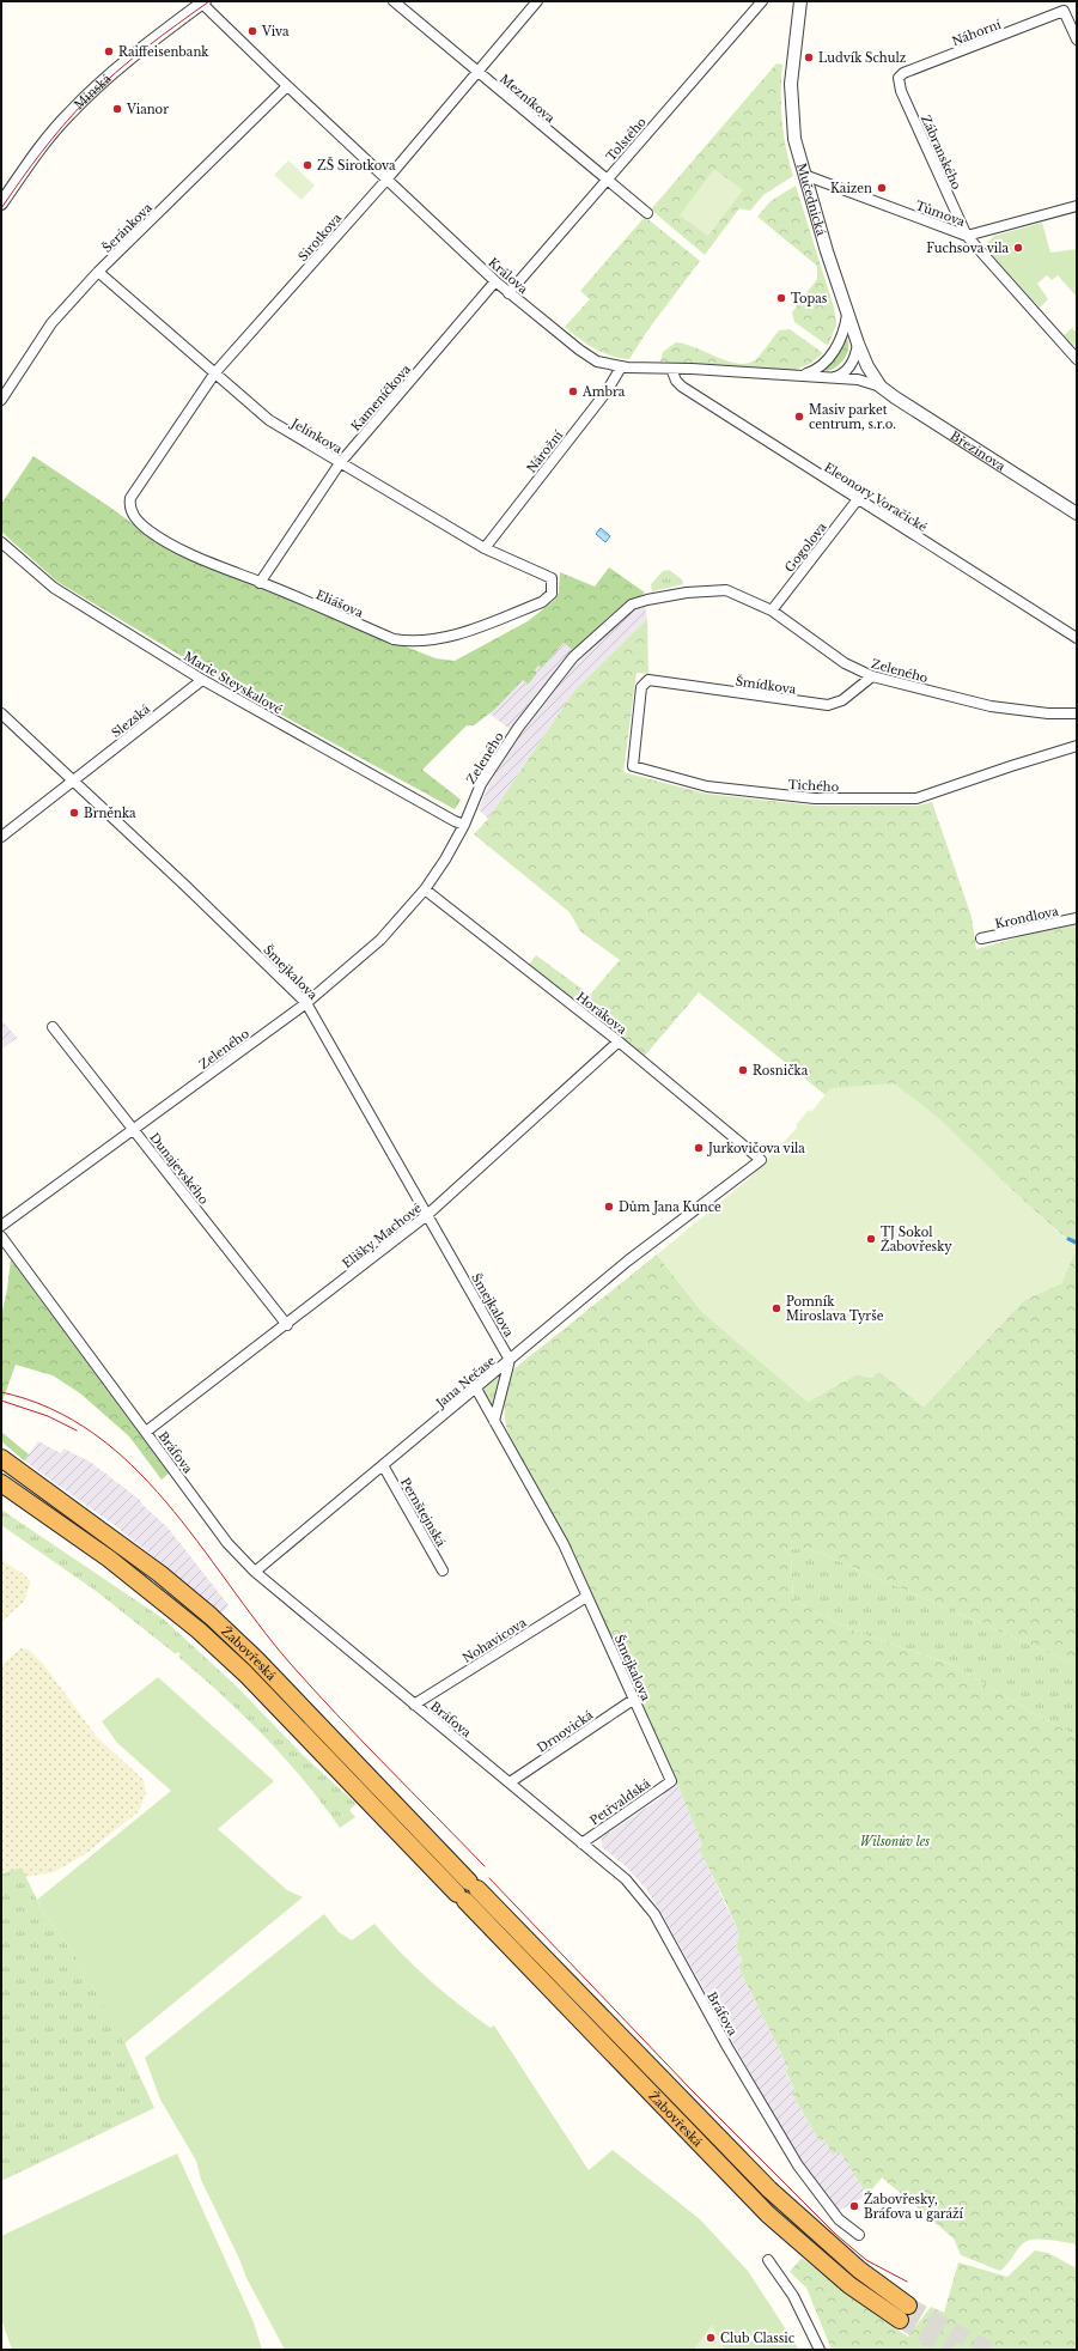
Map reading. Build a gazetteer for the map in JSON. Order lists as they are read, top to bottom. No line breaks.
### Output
{"streets":{"highway":["Žabovřeská"],"street":["Náhorní","Minská","Mezníkova","Tolstého","Zábranského","Mučednická","Tůmova","Šeránkova","Sirotkova","Králova","Kameníčkova","Jelínkova","Březinova","Nárožní","Eleonory Voračické","Gogolova","Eliášova","Zeleného","Marie Steyskalové","Šmídkova","Slezská","Tichého","Krondlova","Šmejkalova","Horákova","Dunajevského","Elišky Machové","Jana Nečase","Bráfova","Pernštejnská","Nohavicova","Drnovická","Petřvaldská"]},"crossings":[["Náhorní","Zábranského"],["Minská","Králova"],["Mezníkova","Tolstého"],["Mezníkova","Sirotkova"],["Tolstého","Králova"],["Zábranského","Tůmova"],["Mučednická","Tůmova"],["Mučednická","Králova"],["Mučednická","Březinova"],["Šeránkova","Králova"],["Šeránkova","Jelínkova"],["Sirotkova","Králova"],["Sirotkova","Jelínkova"],["Sirotkova","Eliášova"],["Králova","Kameníčkova"],["Králova","Březinova"],["Králova","Nárožní"],["Králova","Eleonory Voračické"],["Kameníčkova","Jelínkova"],["Kameníčkova","Eliášova"],["Jelínkova","Nárožní"],["Jelínkova","Eliášova"],["Eleonory Voračické","Gogolova"],["Gogolova","Zeleného"],["Zeleného","Marie Steyskalové"],["Zeleného","Šmídkova"],["Zeleného","Šmejkalova"],["Zeleného","Horákova"],["Zeleného","Dunajevského"],["Marie Steyskalové","Slezská"],["Šmídkova","Tichého"],["Slezská","Šmejkalova"],["Šmejkalova","Elišky Machové"],["Šmejkalova","Jana Nečase"],["Šmejkalova","Nohavicova"],["Šmejkalova","Drnovická"],["Šmejkalova","Petřvaldská"],["Horákova","Elišky Machové"],["Horákova","Jana Nečase"],["Dunajevského","Elišky Machové"],["Elišky Machové","Bráfova"],["Jana Nečase","Bráfova"],["Jana Nečase","Pernštejnská"],["Bráfova","Nohavicova"],["Bráfova","Drnovická"],["Bráfova","Petřvaldská"]],"parks":["Wilsonův les"],"places":["Viva","Raiffeisenbank","Ludvík Schulz","Vianor","ZŠ Sirotkova","Kaizen","Fuchsova vila","Topas","Ambra","Masiv parket centrum, s.r.o.","Brněnka","Rosnička","Jurkovičova vila","Dům Jana Kunce","TJ Sokol Žabovřesky","Pomník Miroslava Tyrše","Žabovřesky, Bráfova u garáží","Club Classic"]}
